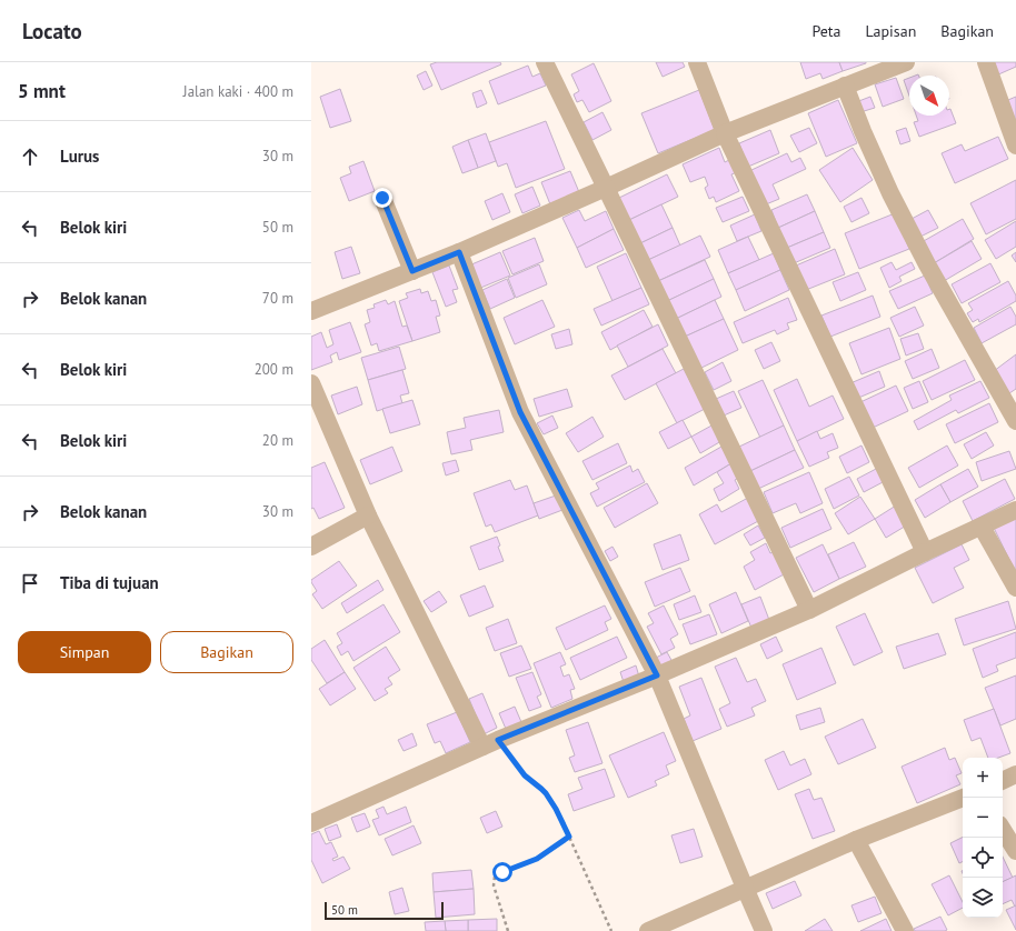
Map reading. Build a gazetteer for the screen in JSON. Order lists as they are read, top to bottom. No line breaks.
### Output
{"scale_bar":"50 m","north":"bottom right","page":{"header":"Locato","nav":["Peta","Lapisan","Bagikan"],"heading":["5 mnt","Jalan kaki · 400 m"],"list":[["Lurus","30 m"],["Belok kiri","50 m"],["Belok kanan","70 m"],["Belok kiri","200 m"],["Belok kiri","20 m"],["Belok kanan","30 m"],"Tiba di tujuan"],"buttons":["Simpan","Bagikan"],"map_buttons":["+","−"],"scale":"50 m"}}
